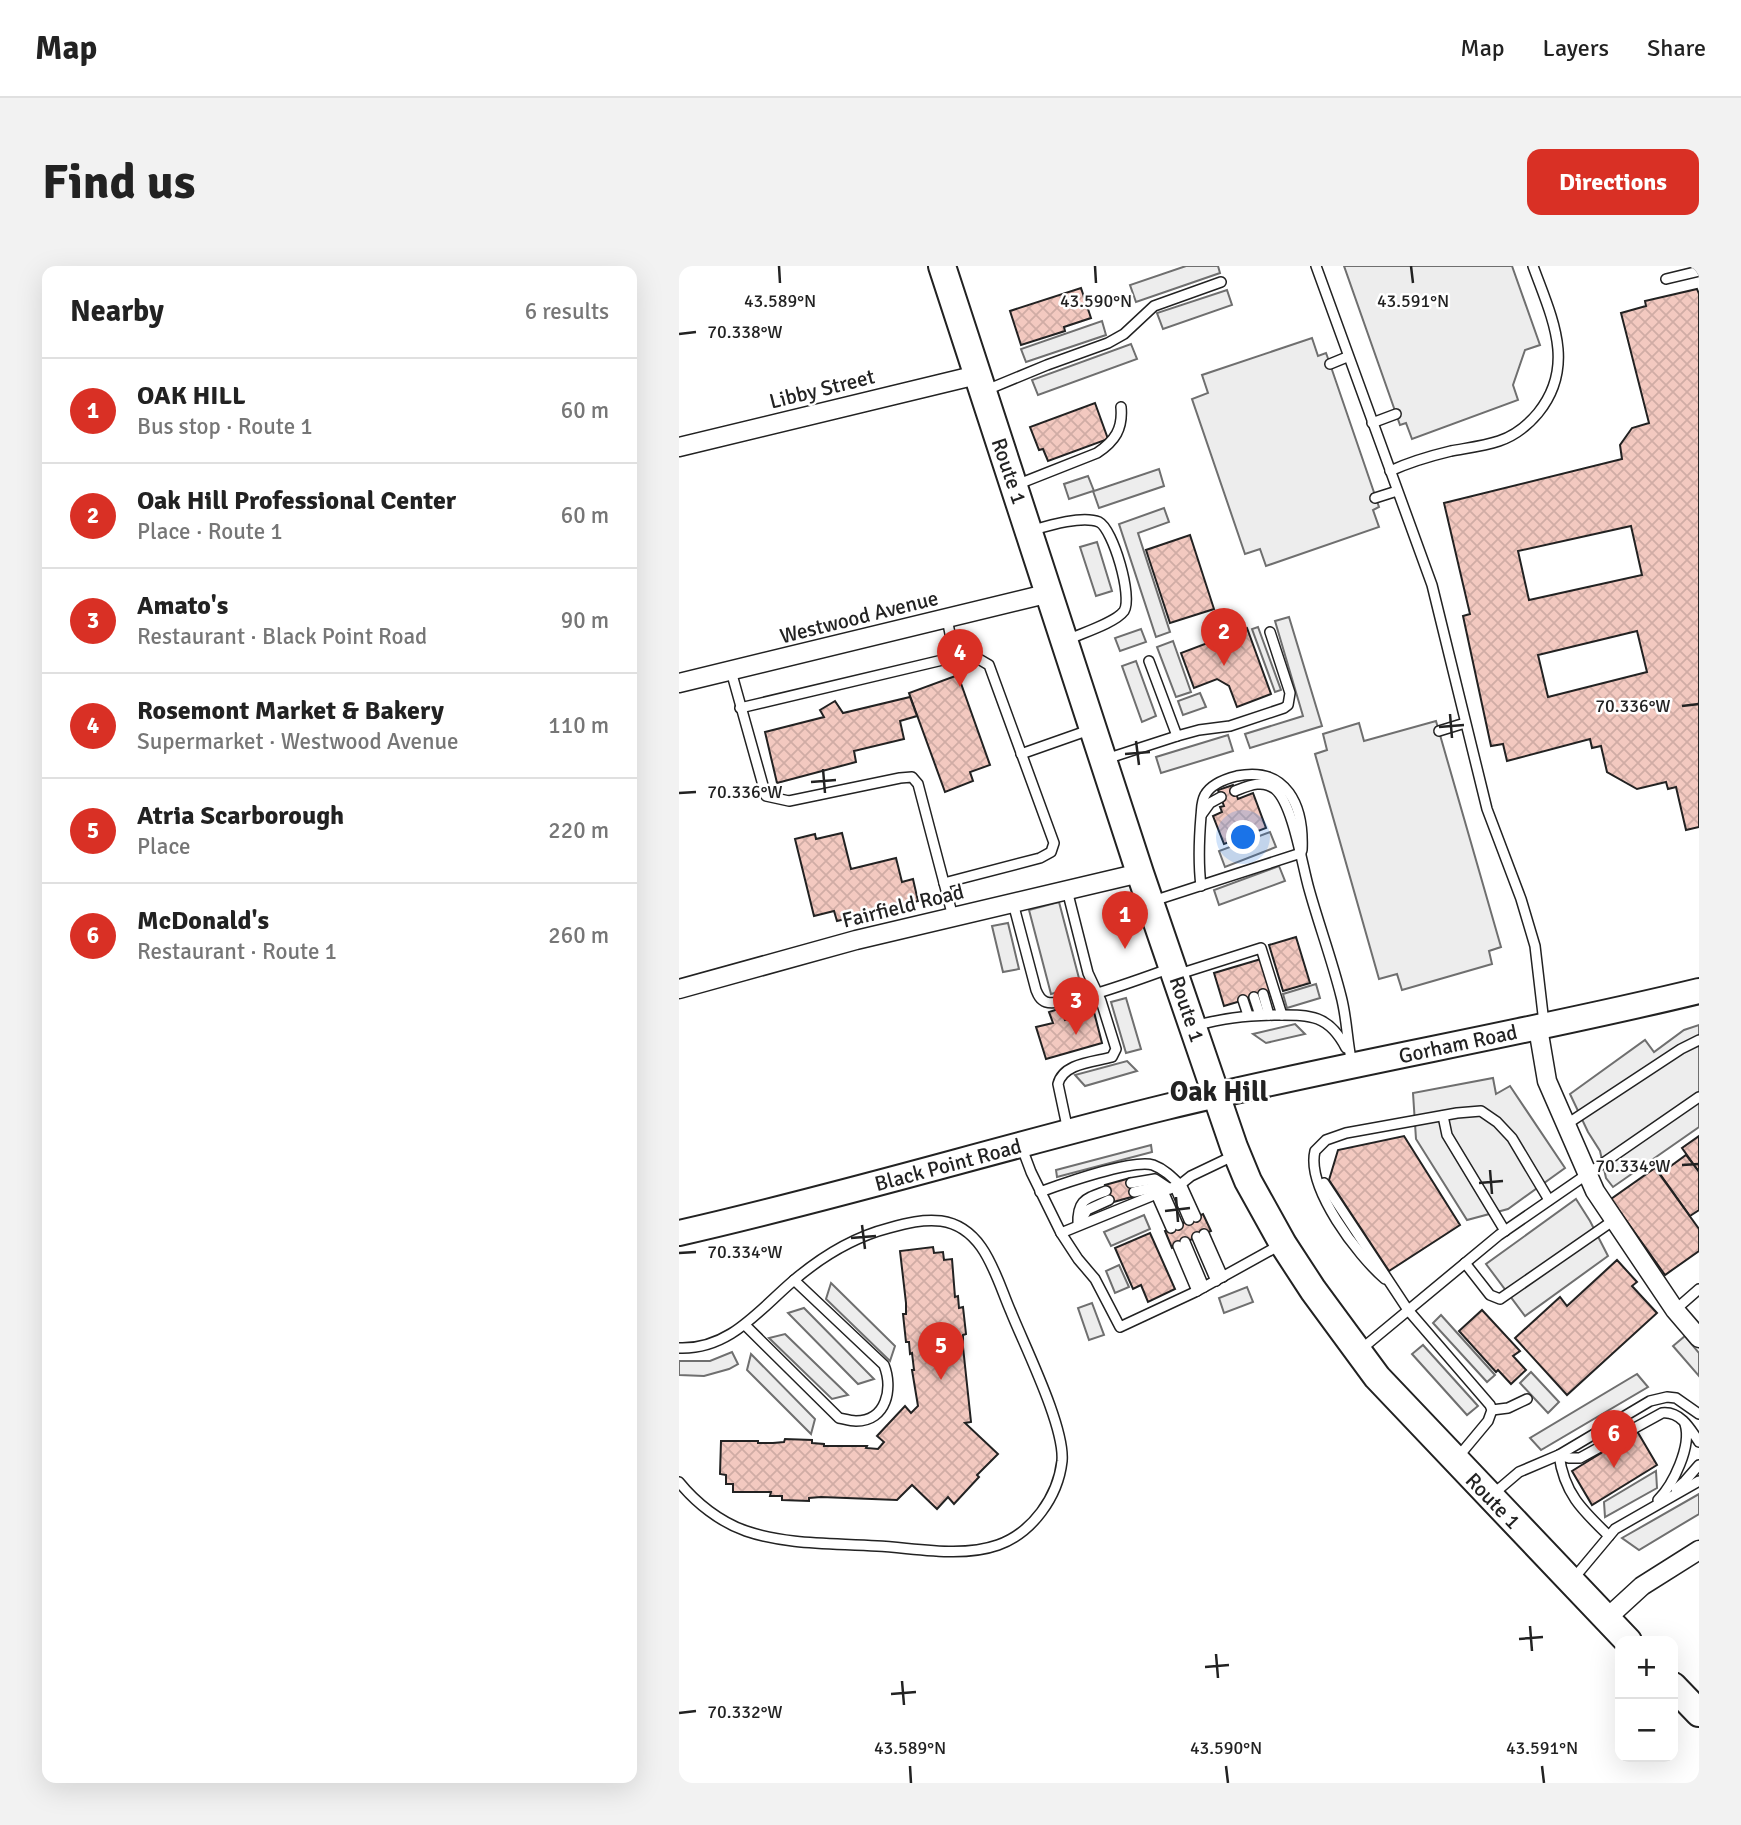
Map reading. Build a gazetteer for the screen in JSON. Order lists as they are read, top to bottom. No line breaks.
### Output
{"streets":{"main road":["Route 1","Gorham Road","Black Point Road"],"street":["Libby Street","Westwood Avenue","Fairfield Road"]},"crossings":[["Libby Street","Route 1"],["Route 1","Westwood Avenue"],["Route 1","Fairfield Road"],["Route 1","Gorham Road"],["Route 1","Black Point Road"],["Gorham Road","Black Point Road"]],"districts":["Oak Hill"],"page":{"header":"Map","nav":["Map","Layers","Share"],"buttons":"Directions","title":"Find us","heading":["Nearby","6 results"],"list":[{"mark":"1","name":"OAK HILL","note":"Bus stop · Route 1","value":"60 m"},{"mark":"2","name":"Oak Hill Professional Center","note":"Place · Route 1","value":"60 m"},{"mark":"3","name":"Amato's","note":"Restaurant · Black Point Road","value":"90 m"},{"mark":"4","name":"Rosemont Market & Bakery","note":"Supermarket · Westwood Avenue","value":"110 m"},{"mark":"5","name":"Atria Scarborough","note":"Place","value":"220 m"},{"mark":"6","name":"McDonald's","note":"Restaurant · Route 1","value":"260 m"}],"pins":["2","4","1","3","5","6"],"map_buttons":["+","−"]},"coordinates":["43.589°N","43.590°N","43.591°N","70.338°W","70.336°W","70.334°W","70.332°W"]}
